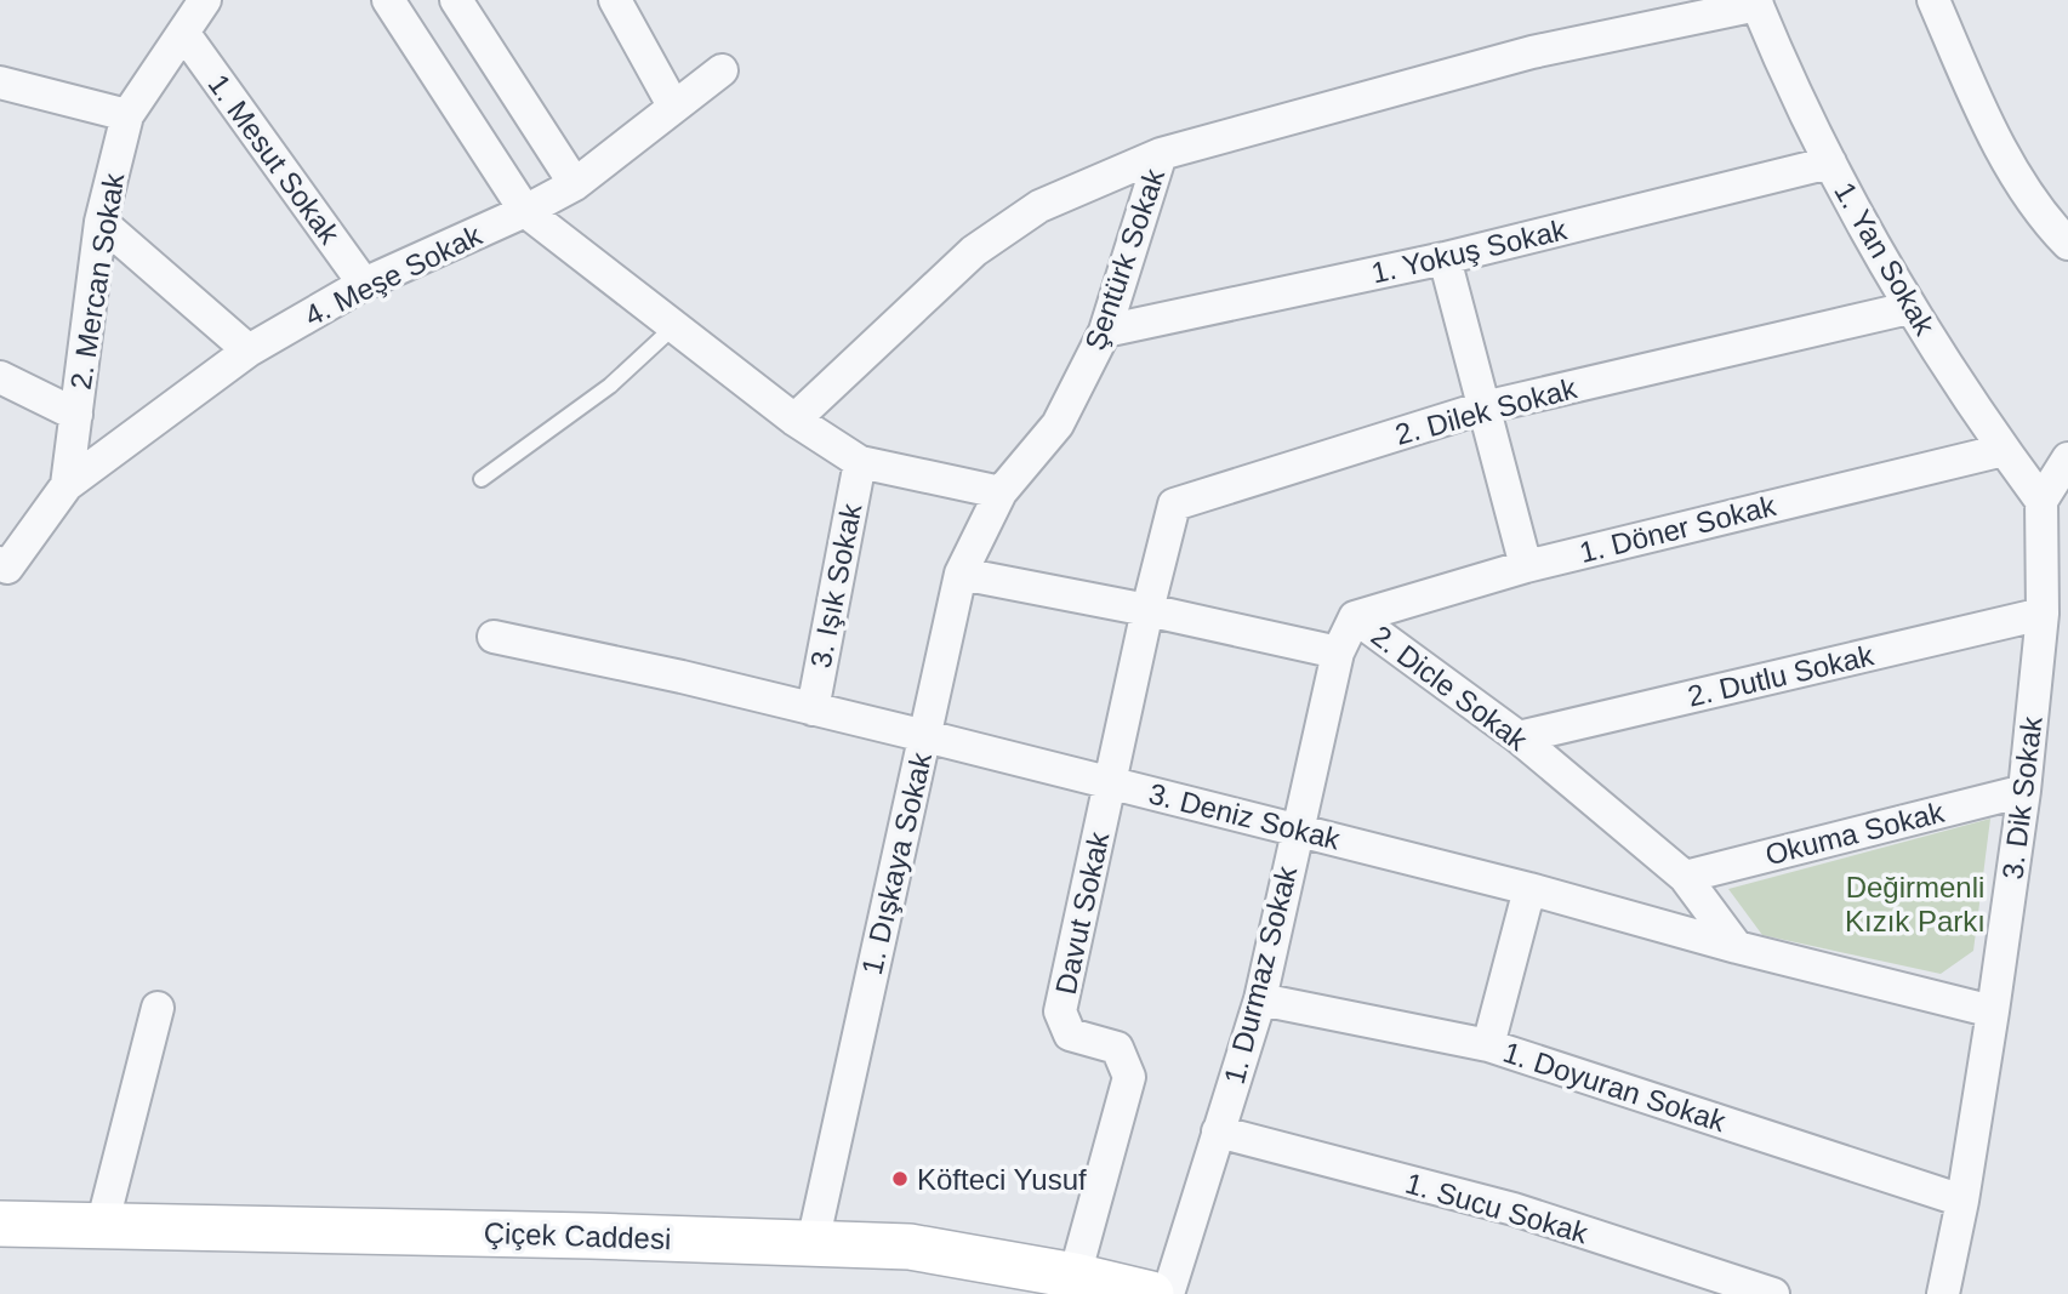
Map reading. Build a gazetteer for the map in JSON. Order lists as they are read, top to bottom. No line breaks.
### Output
{"streets":{"main road":["Çiçek Caddesi"],"street":["1. Mesut Sokak","1. Yokuş Sokak","1. Yan Sokak","Şentürk Sokak","4. Meşe Sokak","2. Mercan Sokak","2. Dilek Sokak","1. Döner Sokak","3. Işık Sokak","2. Dutlu Sokak","2. Dicle Sokak","3. Dik Sokak","3. Deniz Sokak","Okuma Sokak","1. Dışkaya Sokak","Davut Sokak","1. Durmaz Sokak","1. Doyuran Sokak","1. Sucu Sokak"]},"crossings":[["1. Mesut Sokak","4. Meşe Sokak"],["1. Mesut Sokak","2. Mercan Sokak"],["1. Yokuş Sokak","1. Yan Sokak"],["1. Yokuş Sokak","Şentürk Sokak"],["1. Yan Sokak","Şentürk Sokak"],["1. Yan Sokak","2. Dilek Sokak"],["1. Yan Sokak","1. Döner Sokak"],["1. Yan Sokak","3. Dik Sokak"],["Şentürk Sokak","1. Dışkaya Sokak"],["4. Meşe Sokak","2. Mercan Sokak"],["2. Dilek Sokak","2. Dicle Sokak"],["2. Dilek Sokak","Davut Sokak"],["1. Döner Sokak","2. Dicle Sokak"],["3. Işık Sokak","3. Deniz Sokak"],["2. Dutlu Sokak","2. Dicle Sokak"],["2. Dutlu Sokak","3. Dik Sokak"],["2. Dicle Sokak","3. Deniz Sokak"],["2. Dicle Sokak","Okuma Sokak"],["2. Dicle Sokak","1. Dışkaya Sokak"],["2. Dicle Sokak","Davut Sokak"],["2. Dicle Sokak","1. Durmaz Sokak"],["3. Dik Sokak","3. Deniz Sokak"],["3. Dik Sokak","Okuma Sokak"],["3. Dik Sokak","1. Doyuran Sokak"],["3. Deniz Sokak","1. Dışkaya Sokak"],["3. Deniz Sokak","Davut Sokak"],["3. Deniz Sokak","1. Durmaz Sokak"],["1. Dışkaya Sokak","Çiçek Caddesi"],["Davut Sokak","Çiçek Caddesi"],["1. Durmaz Sokak","1. Doyuran Sokak"],["1. Durmaz Sokak","1. Sucu Sokak"]],"parks":["Değirmenli Kızık Parkı"],"places":["Köfteci Yusuf"]}
